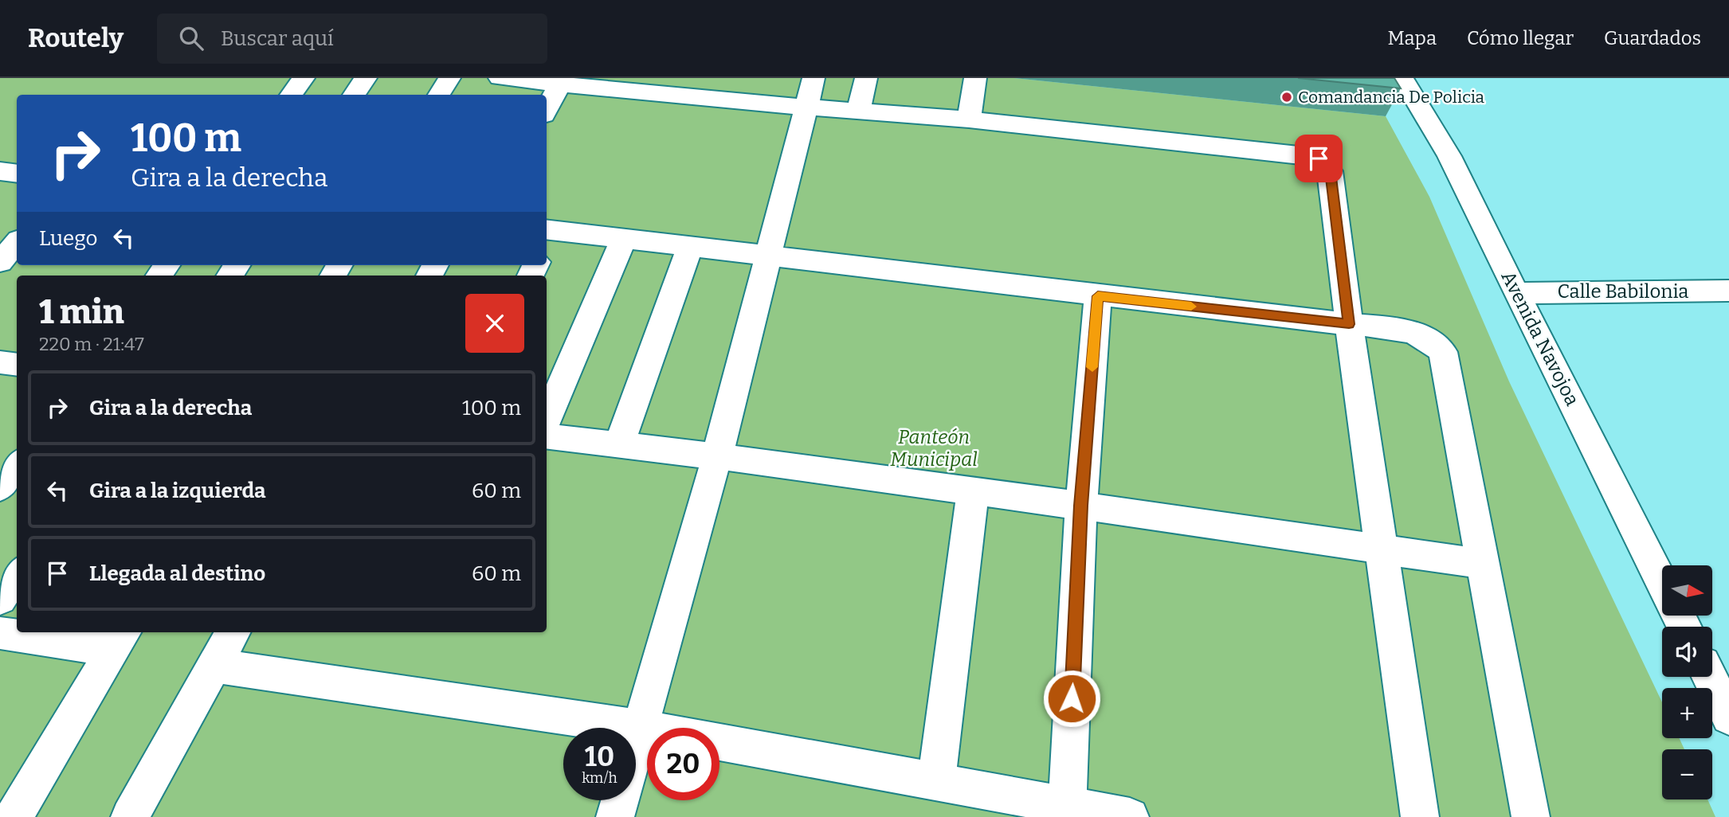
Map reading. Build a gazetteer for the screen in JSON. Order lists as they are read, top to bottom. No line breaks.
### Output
{"streets":{"street":["Calle Babilonia","Avenida Navojoa"]},"crossings":[["Calle Babilonia","Avenida Navojoa"]],"parks":["Panteón Municipal"],"places":["Comandancia De Policia"],"north":"right","page":{"header":"Routely","search":"Buscar aquí","nav":["Mapa","Cómo llegar","Guardados"],"turn":["100 m","Gira a la derecha"],"then":"Luego","heading":["1 min","220 m · 21:47"],"list":[{"name":"Gira a la derecha","value":"100 m"},{"name":"Gira a la izquierda","value":"60 m"},{"name":"Llegada al destino","value":"60 m"}],"map_buttons":["+","−"],"speed":"10 km/h","limit":"20"}}
